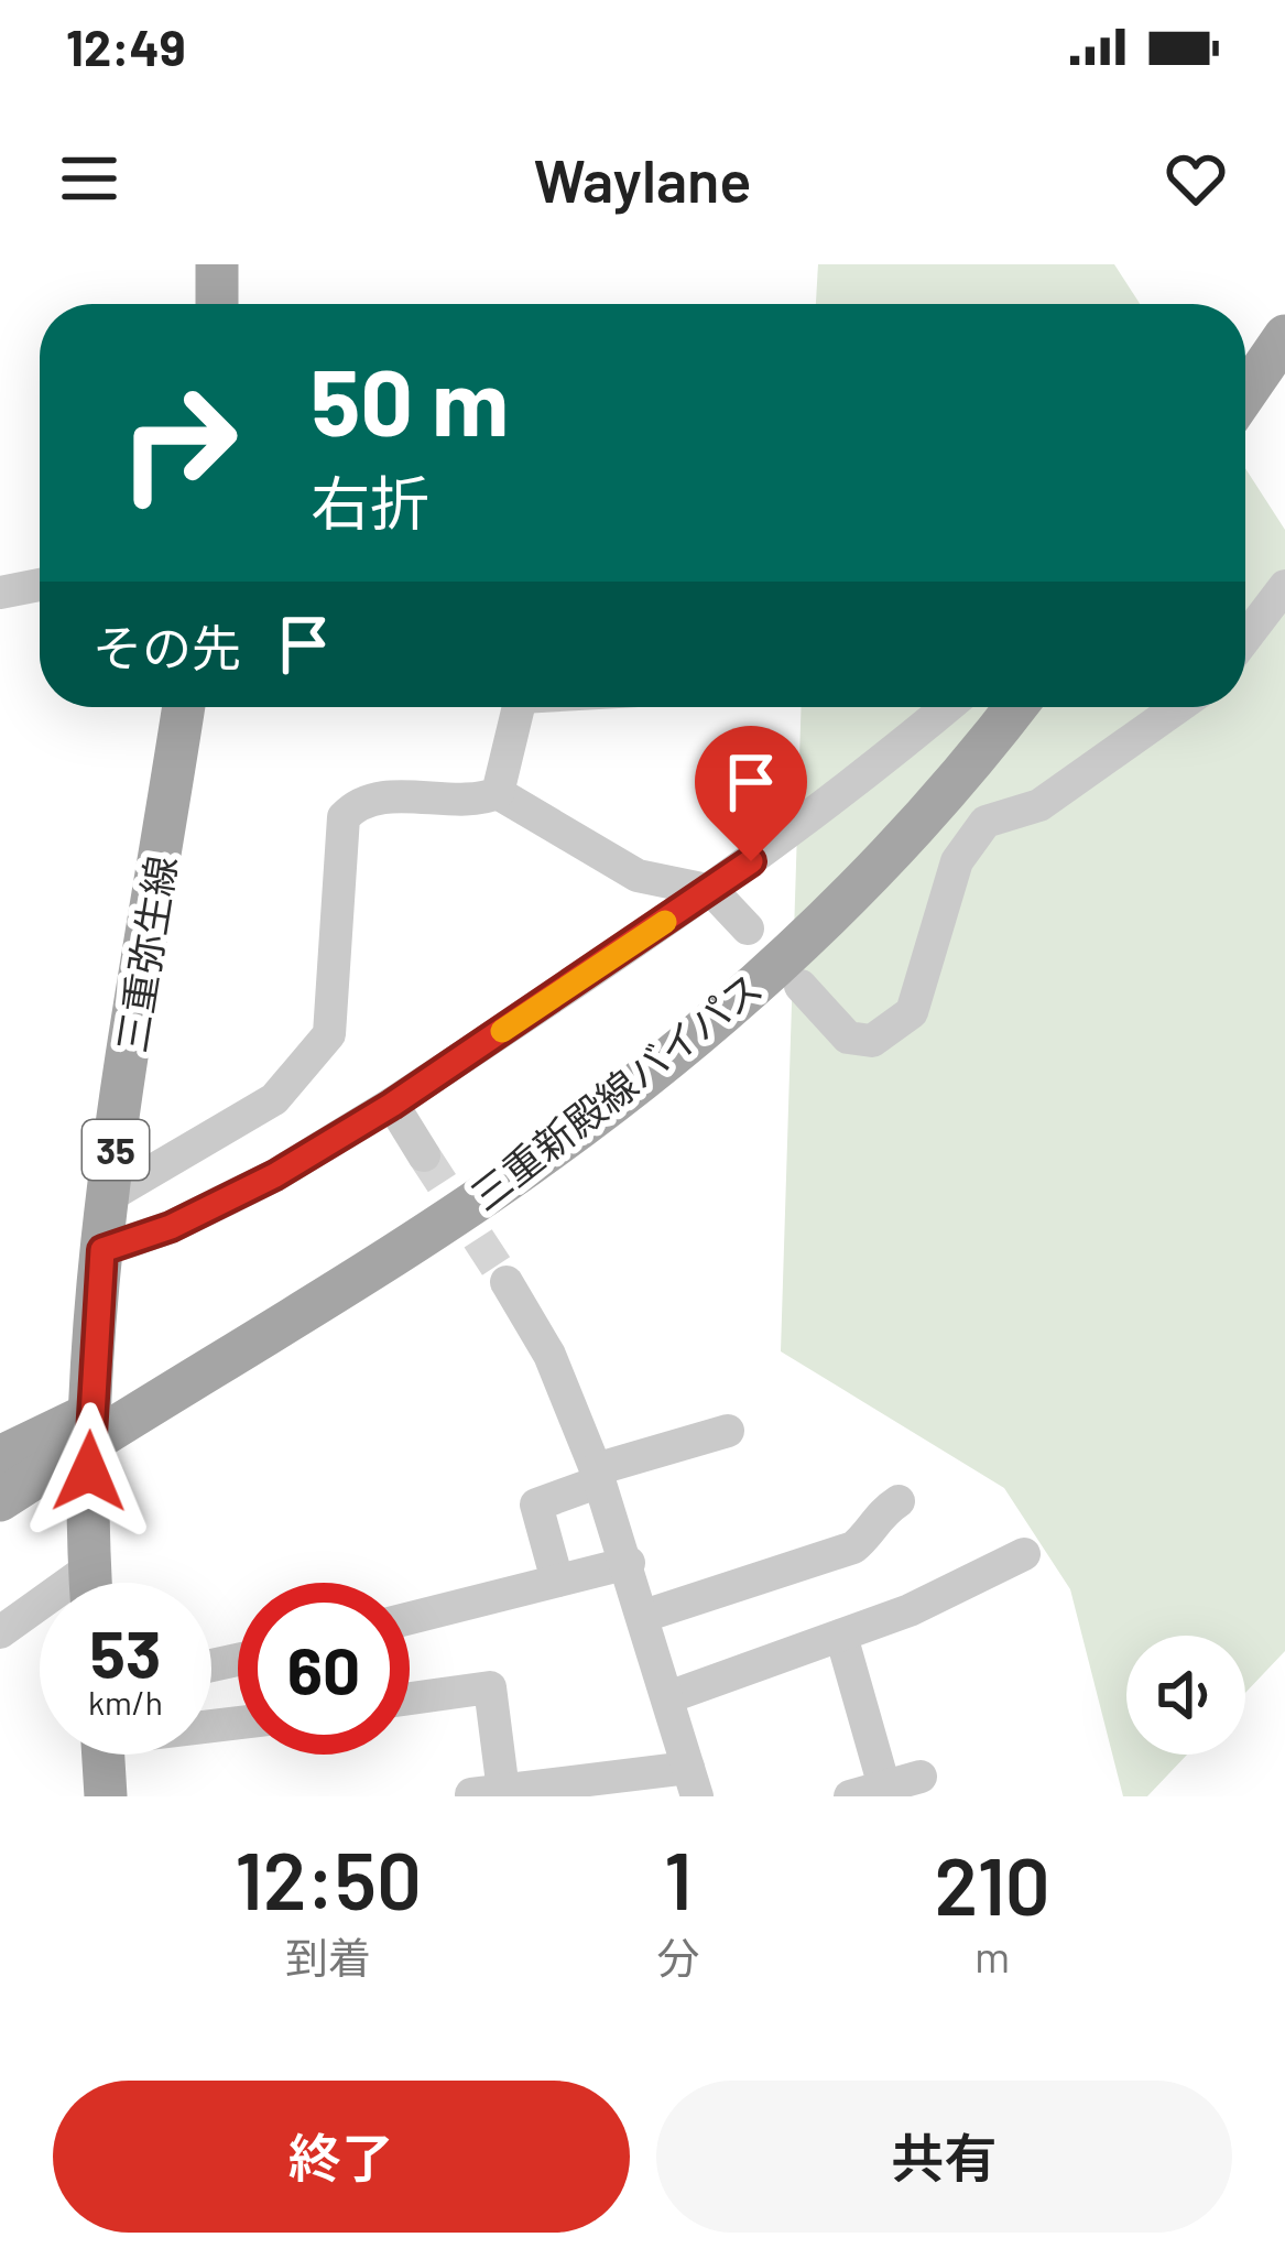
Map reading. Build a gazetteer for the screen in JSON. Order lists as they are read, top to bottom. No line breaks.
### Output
{"streets":{"main road":["三重弥生線","三重新殿線バイパス","35"]},"page":{"status":"12:49","header":"Waylane","turn":["50 m","右折"],"then":"その先","speed":"53 km/h","limit":"60","eta":["12:50","到着","1","分","210","m"],"buttons":["終了","共有"]}}
